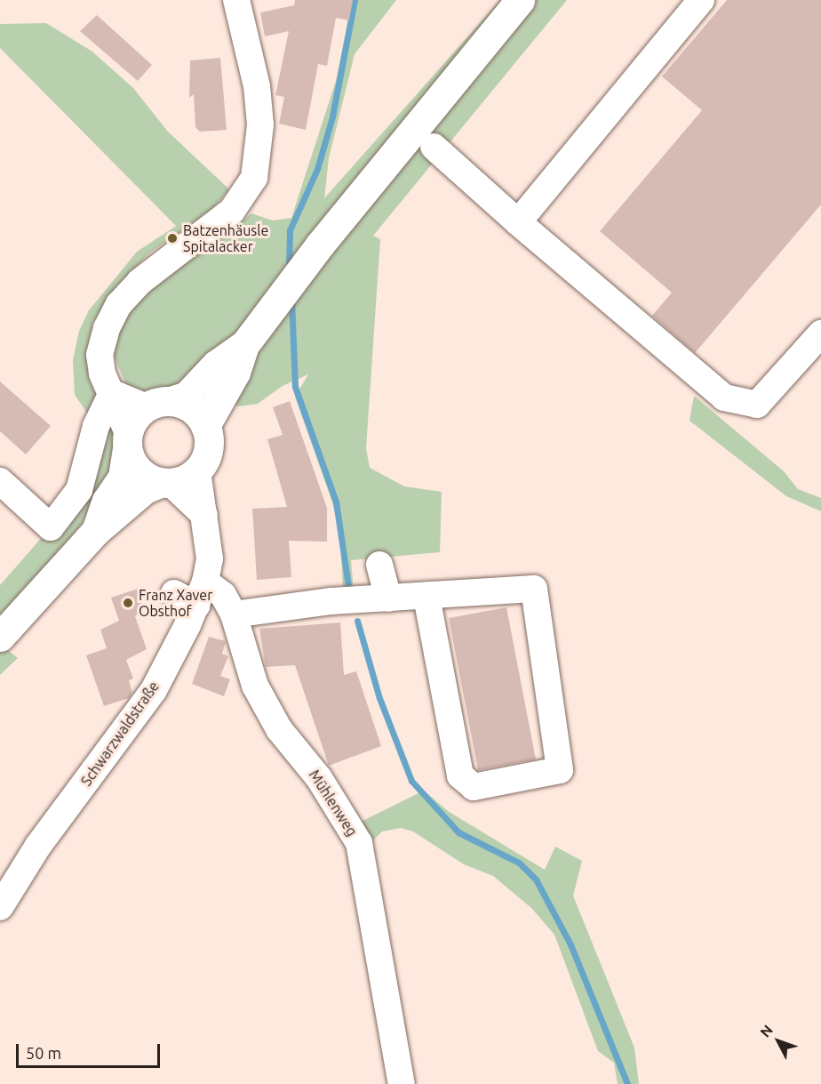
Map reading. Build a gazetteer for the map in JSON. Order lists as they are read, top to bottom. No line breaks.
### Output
{"streets":{"street":["Schwarzwaldstraße","Mühlenweg"]},"crossings":[["Schwarzwaldstraße","Mühlenweg"]],"places":["Batzenhäusle Spitalacker","Franz Xaver Obsthof"],"scale_bar":"50 m","north":"top left"}
